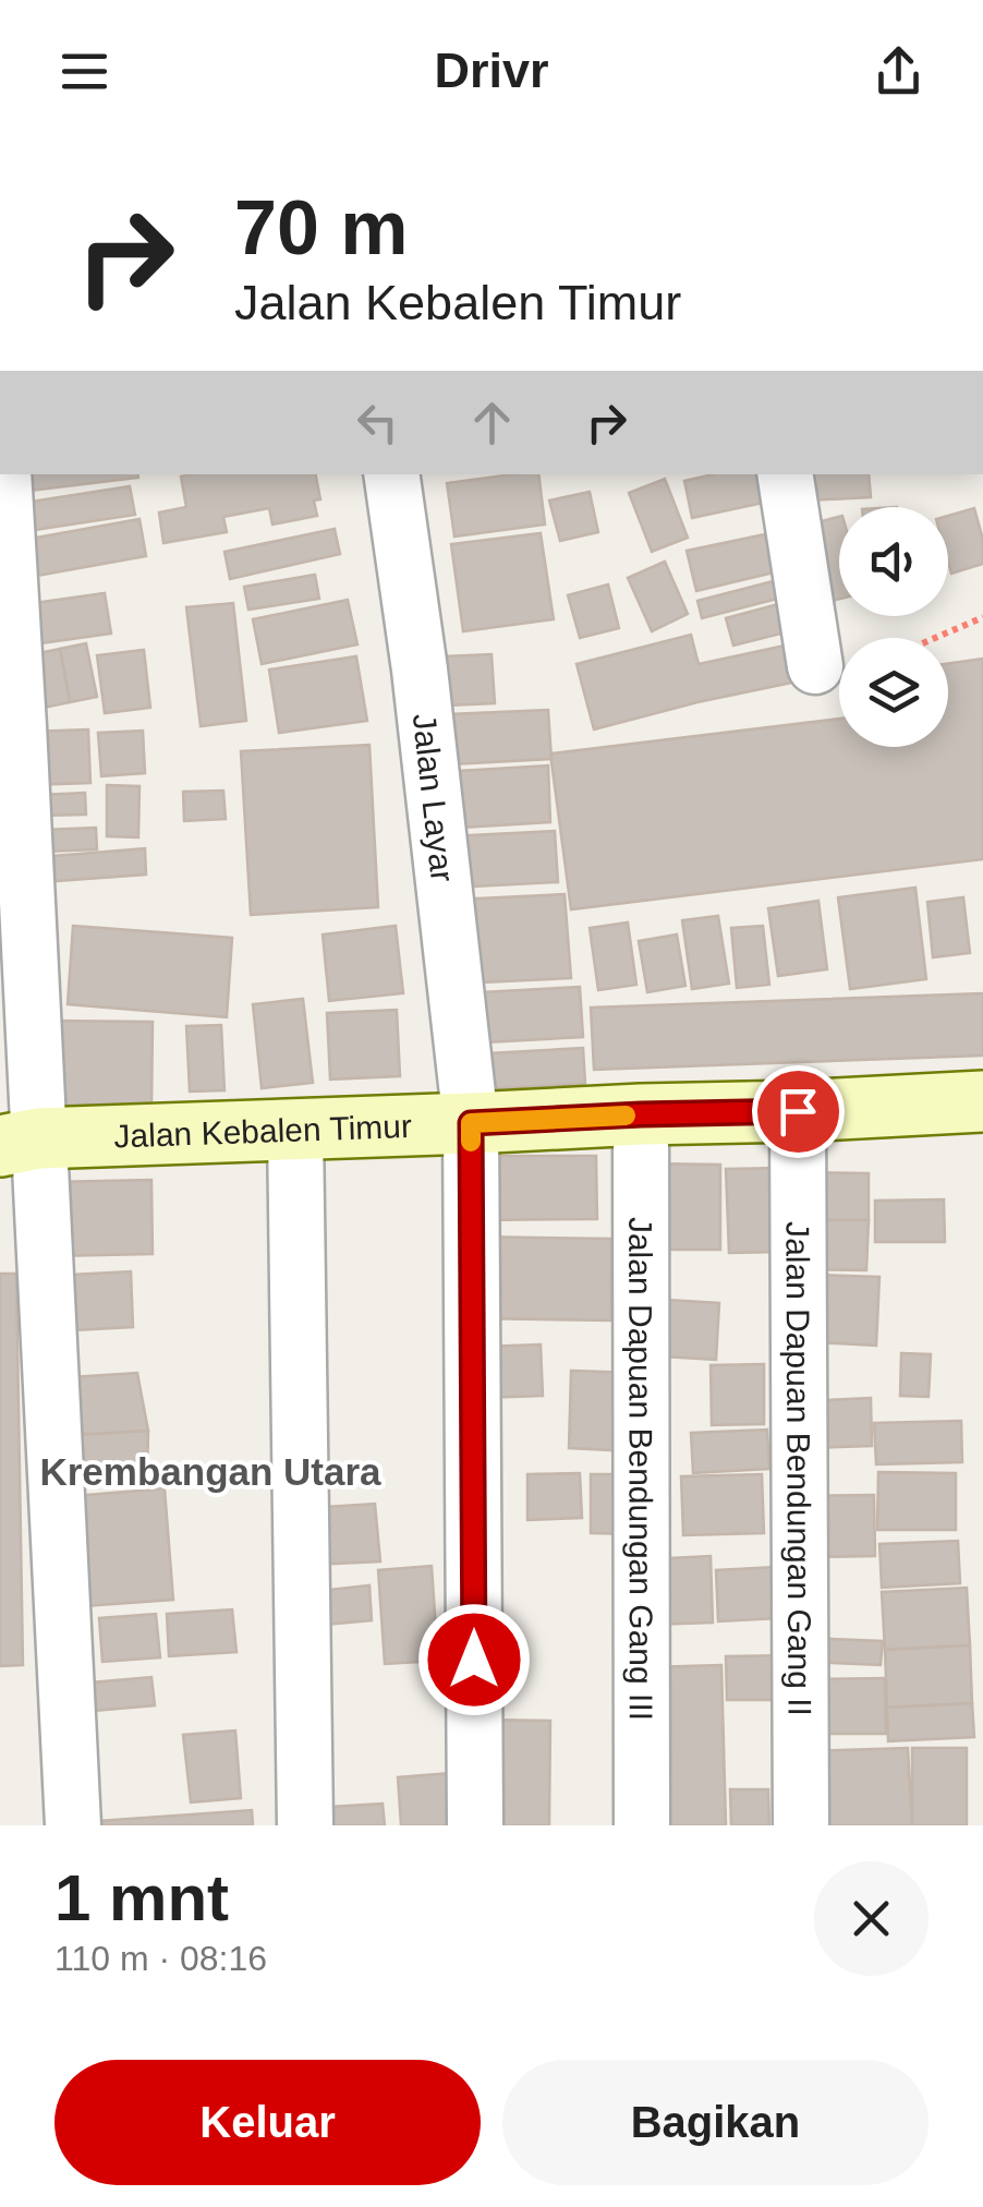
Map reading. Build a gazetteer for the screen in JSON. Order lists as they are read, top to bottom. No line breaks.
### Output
{"streets":{"street":["Jalan Layar","Jalan Kebalen Timur","Jalan Dapuan Bendungan Gang II","Jalan Dapuan Bendungan Gang III"]},"crossings":[["Jalan Layar","Jalan Kebalen Timur"],["Jalan Kebalen Timur","Jalan Dapuan Bendungan Gang II"],["Jalan Kebalen Timur","Jalan Dapuan Bendungan Gang III"]],"districts":["Krembangan Utara"],"page":{"header":"Drivr","turn":["70 m","Jalan Kebalen Timur"],"heading":["1 mnt","110 m · 08:16"],"buttons":["Keluar","Bagikan"]}}
